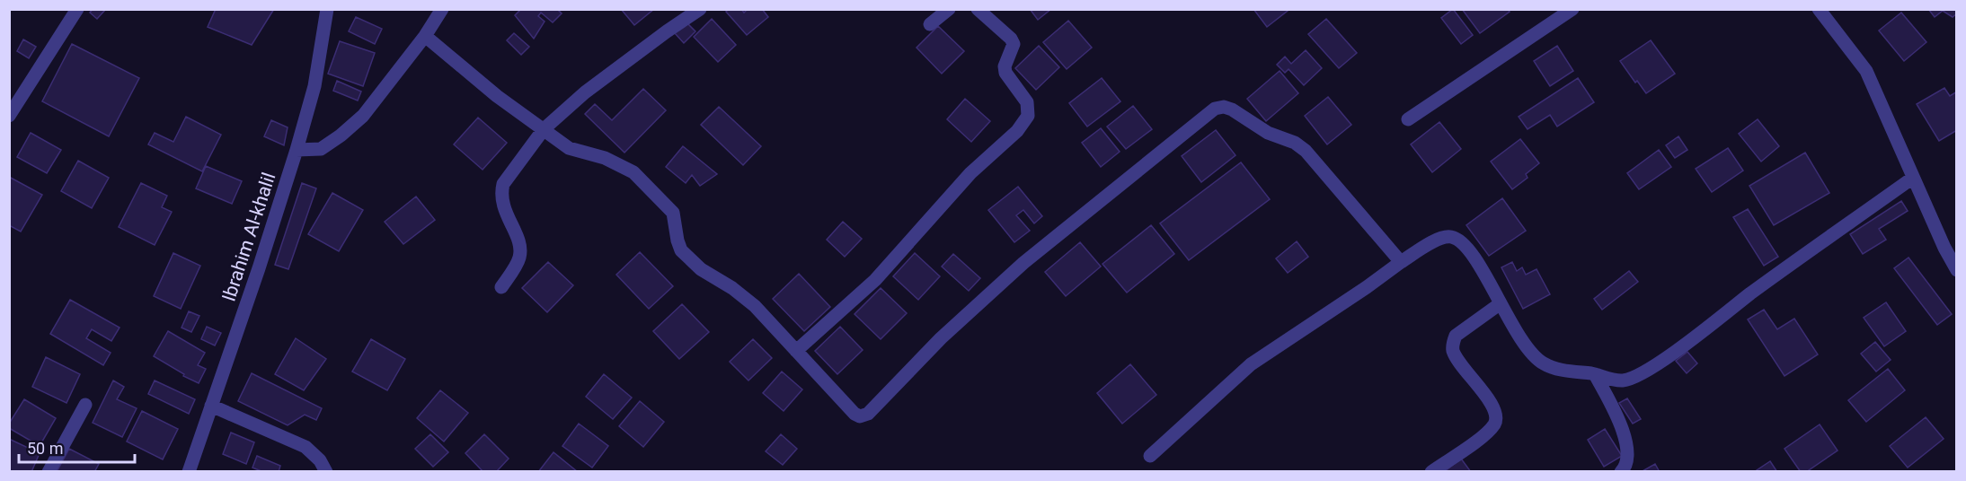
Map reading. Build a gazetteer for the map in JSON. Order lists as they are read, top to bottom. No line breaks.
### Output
{"streets":{"street":["Ibrahim Al-khalil"]},"scale_bar":"50 m"}
